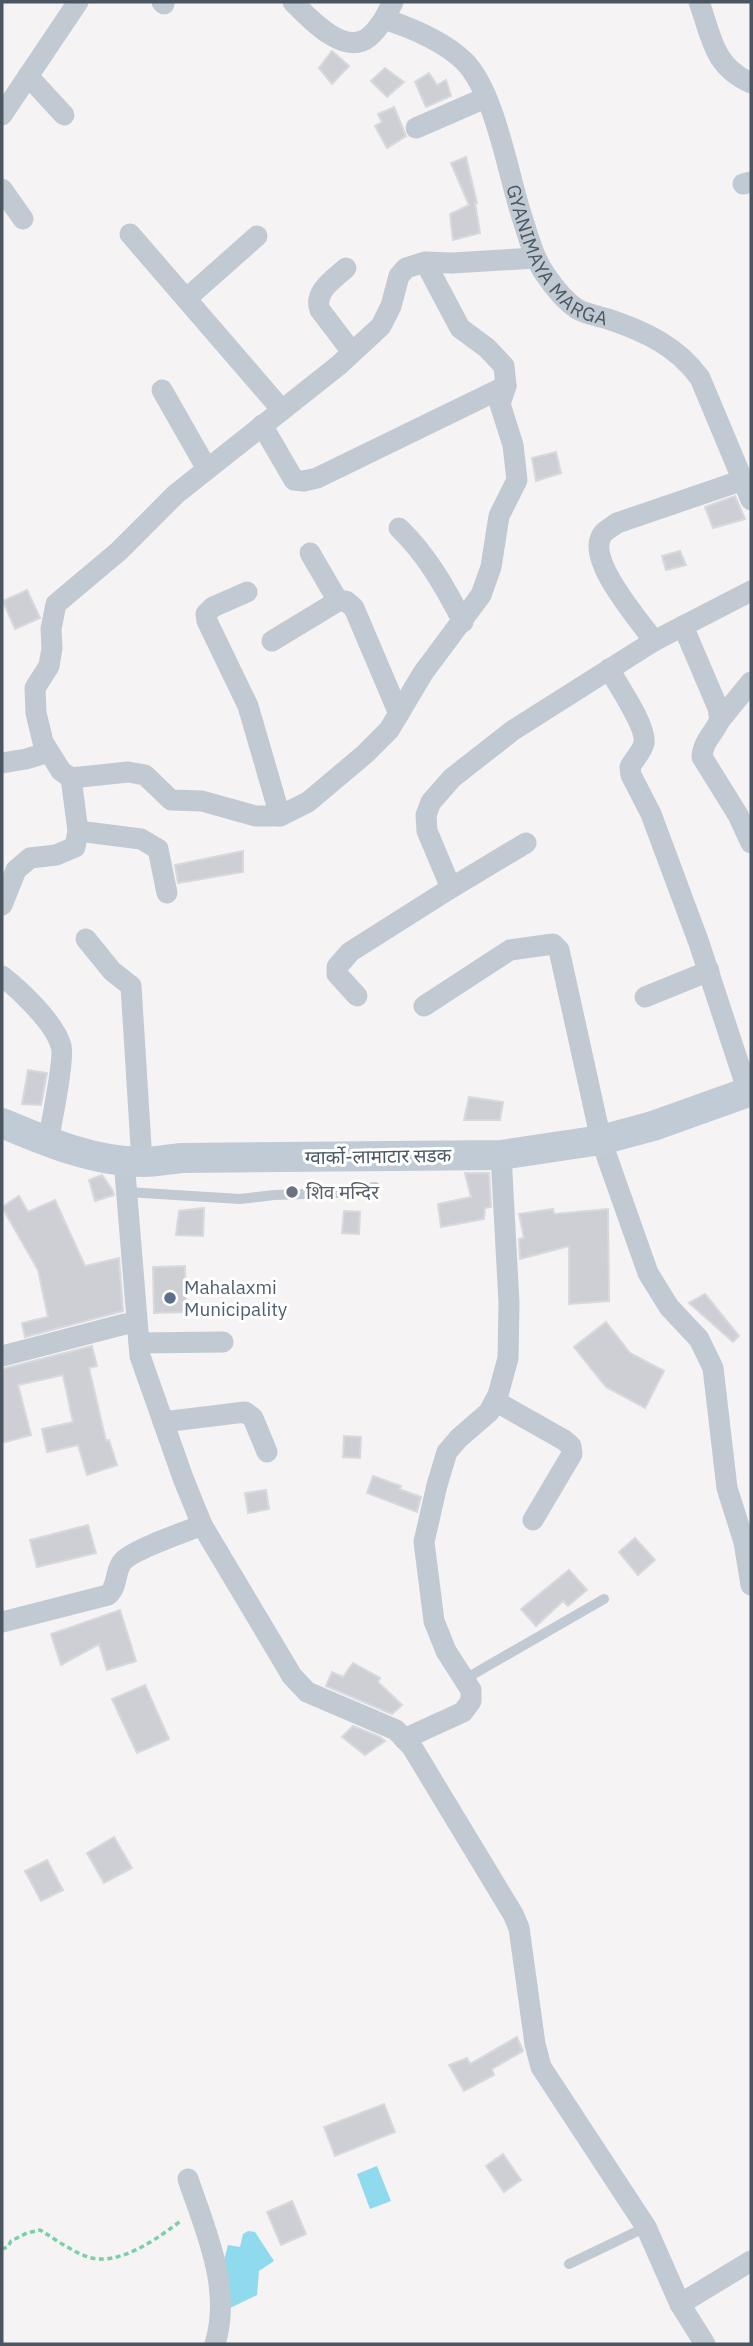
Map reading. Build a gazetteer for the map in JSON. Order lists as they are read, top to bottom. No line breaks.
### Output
{"streets":{"main road":["ग्वार्को-लामाटार सडक"],"street":["GYANIMAYA MARGA"]},"places":["शिव मन्दिर","Mahalaxmi Municipality"]}
